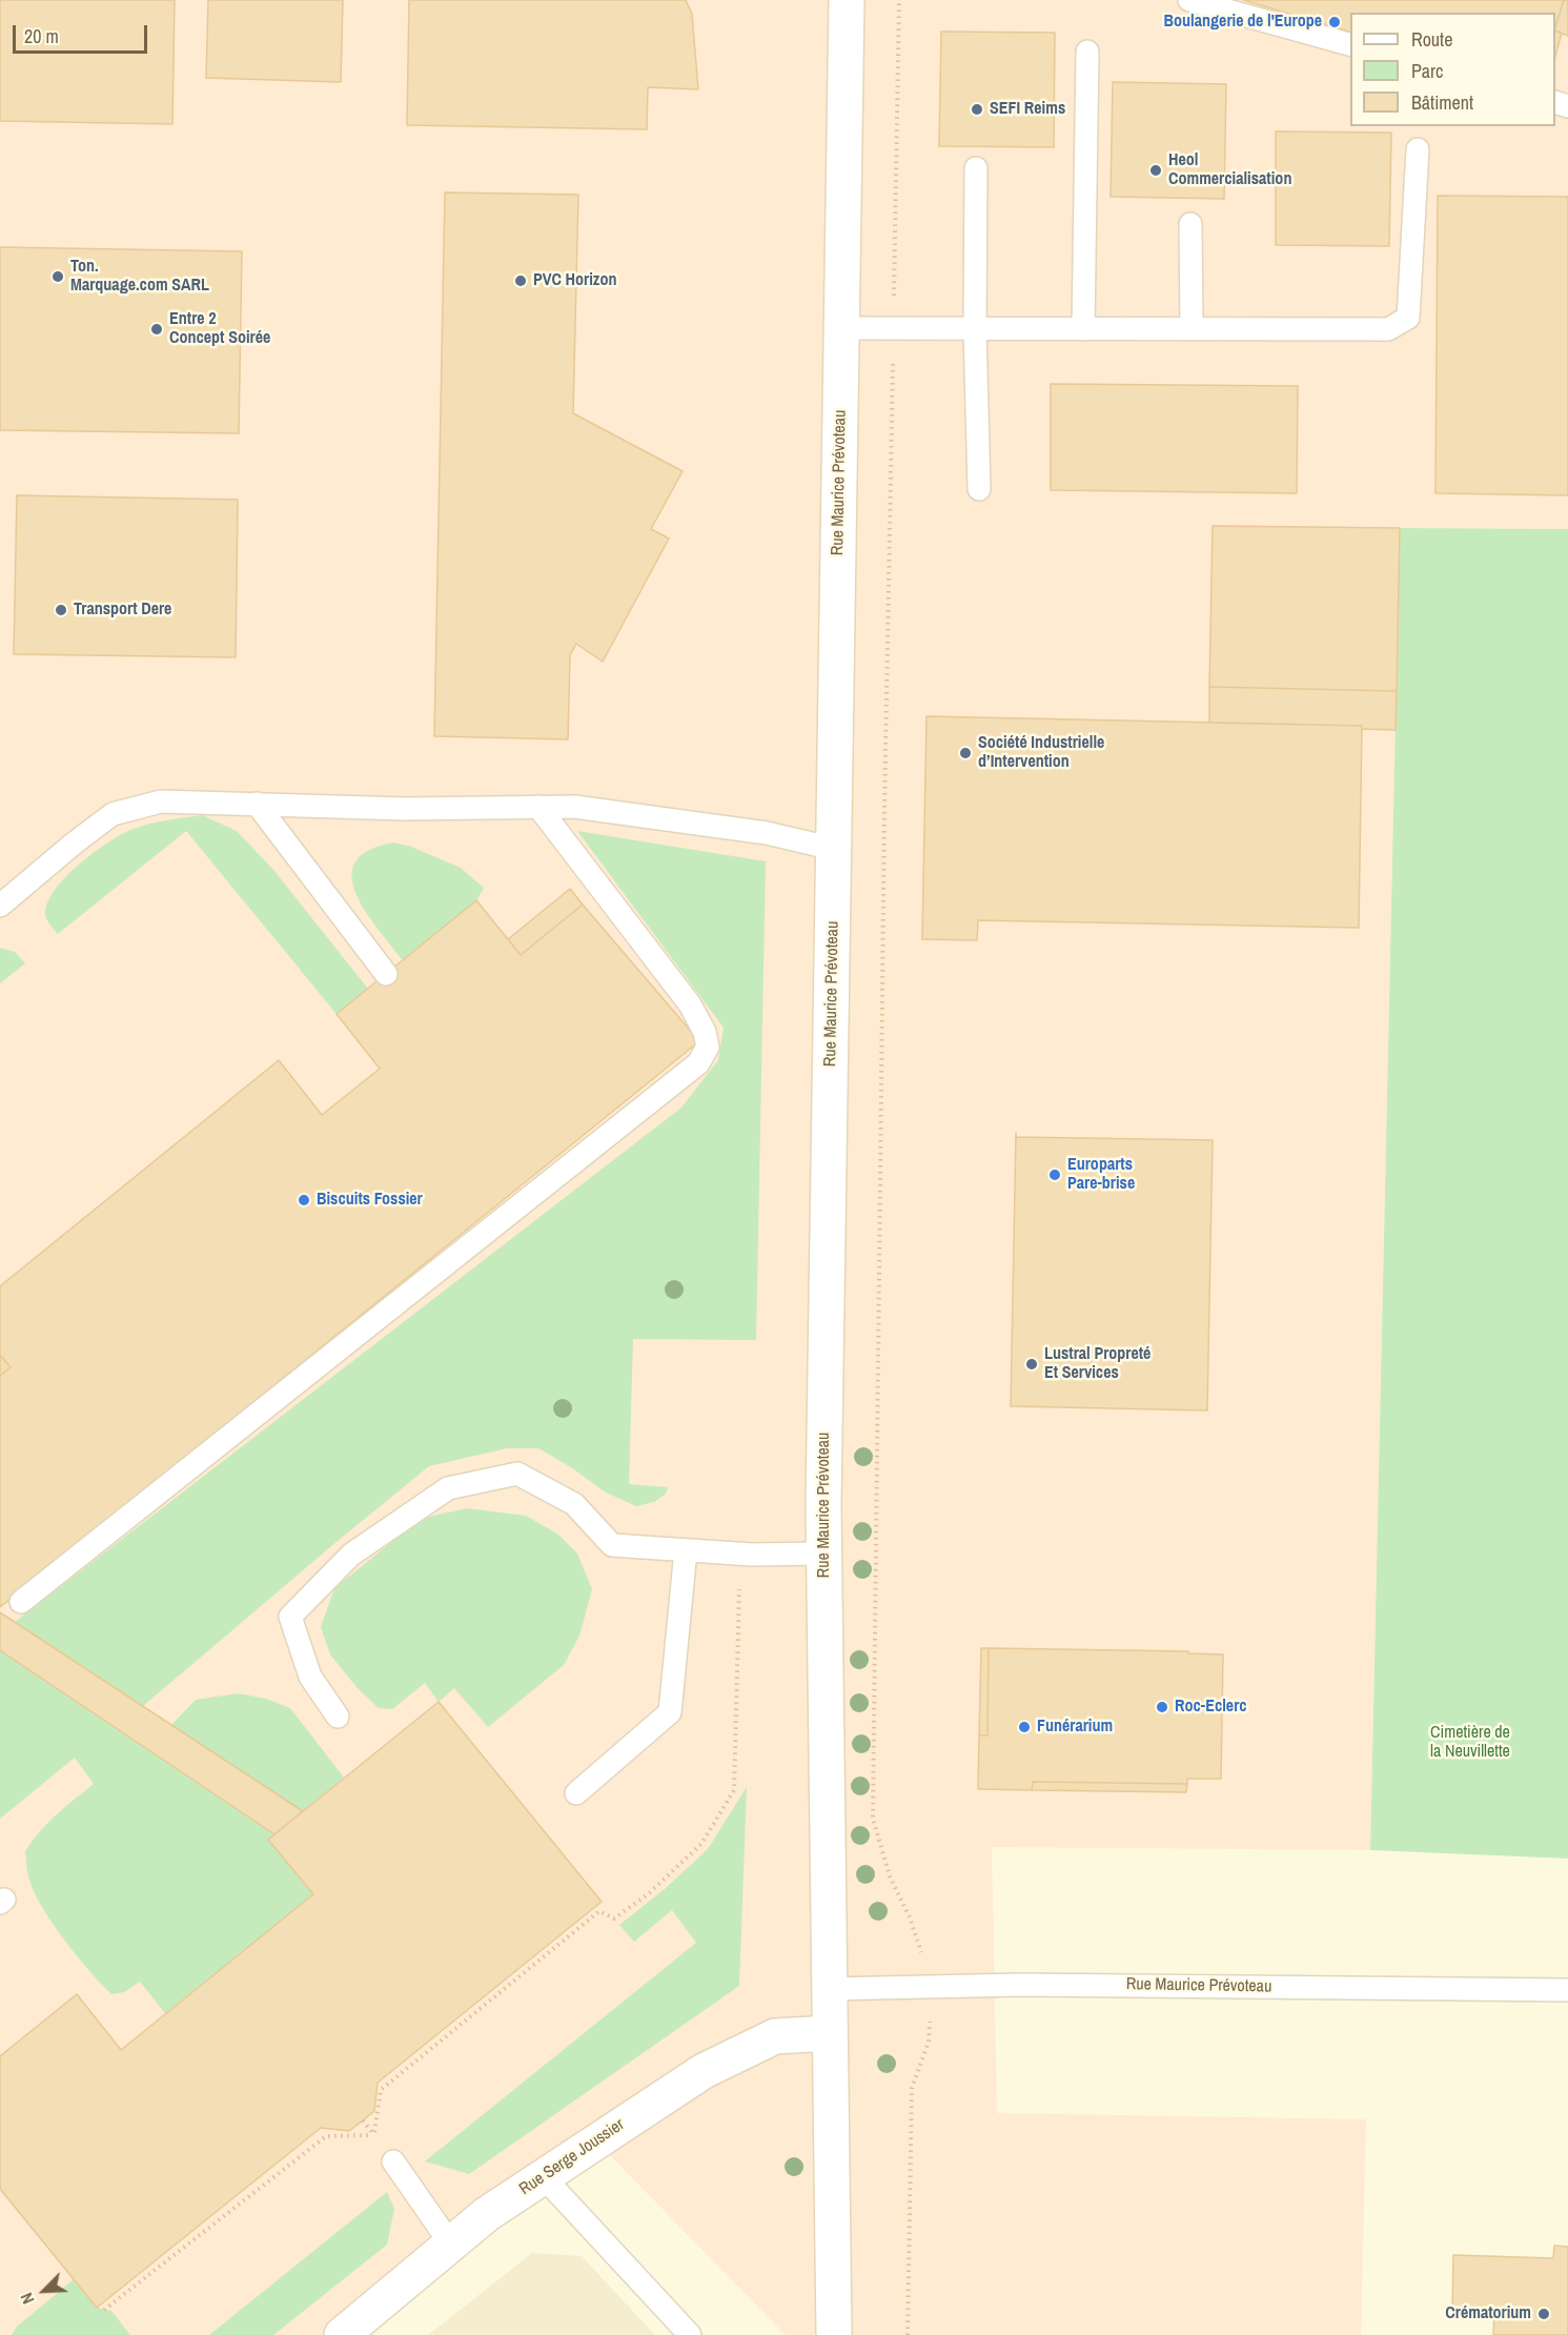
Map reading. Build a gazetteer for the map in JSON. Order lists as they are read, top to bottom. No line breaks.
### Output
{"streets":{"street":["Rue Maurice Prévoteau","Rue Serge Joussier"]},"crossings":[["Rue Maurice Prévoteau","Rue Serge Joussier"]],"parks":["Cimetière de la Neuvillette"],"places":["Boulangerie de l'Europe","SEFI Reims","Heol Commercialisation","Ton. Marquage.com SARL","PVC Horizon","Entre 2 Concept Soirée","Transport Dere","Société Industrielle d’Intervention","Europarts Pare-brise","Biscuits Fossier","Lustral Propreté Et Services","Roc-Eclerc","Funérarium","Crématorium"],"legend":["Route","Parc","Bâtiment"],"scale_bar":"20 m","north":"bottom left"}
